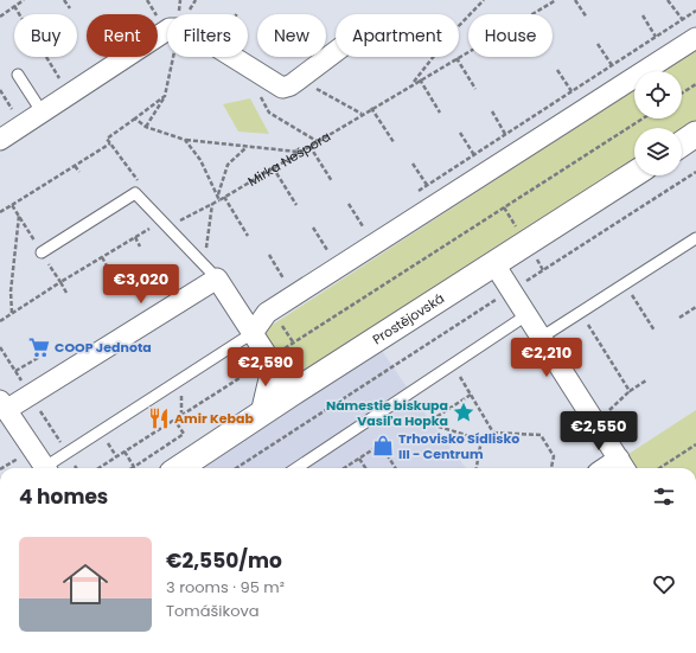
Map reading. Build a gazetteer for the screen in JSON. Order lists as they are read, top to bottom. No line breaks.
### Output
{"streets":{"street":["Prostějovská"],"path":["Mirka Nešpora"]},"places":{"supermarket":["COOP Jednota"],"place":["Námestie biskupa Vasiľa Hopka"],"restaurant":["Amir Kebab"],"shop":["Trhovisko Sídlisko III - Centrum"]},"page":{"chip":["Buy","Rent","Filters","New","Apartment","House"],"price":["€3,020","€2,210","€2,590","€2,550"],"heading":"4 homes","list":[{"name":"€2,550/mo","note":"3 rooms · 95 m² · Tomášikova"}]}}
